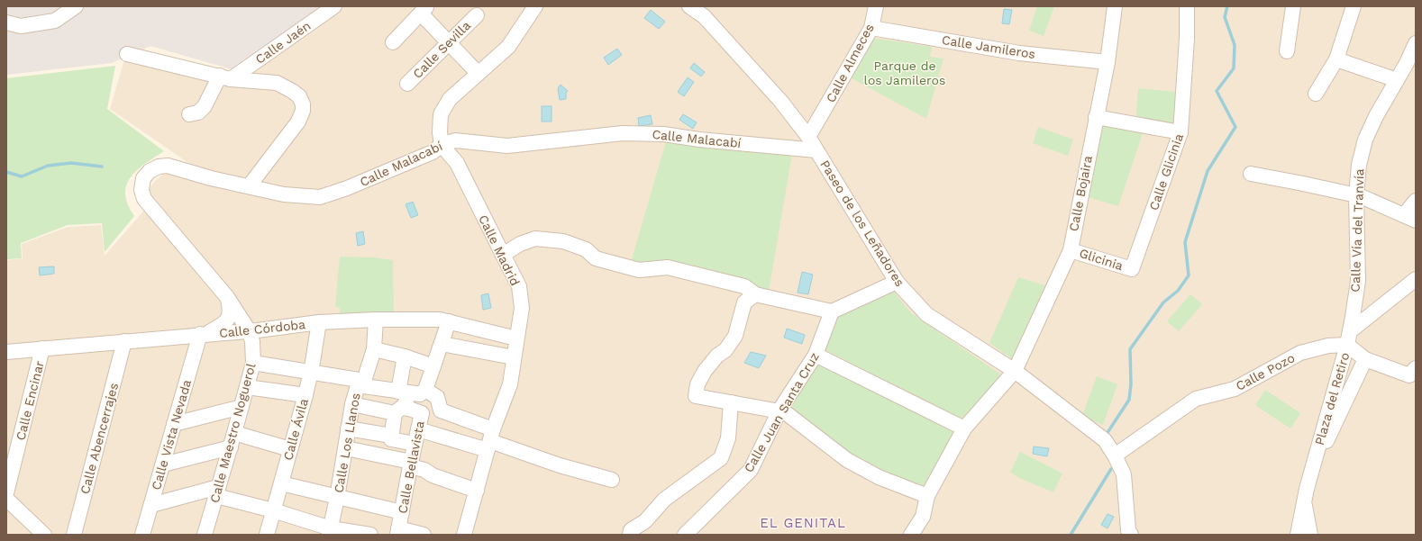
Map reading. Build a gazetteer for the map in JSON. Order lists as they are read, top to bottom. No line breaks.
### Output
{"streets":{"street":["Calle Jaén","Calle Jamileros","Calle Sevilla","Calle Almeces","Calle Malacabí","Calle Glicinia","Calle Bojaira","Paseo de los Leñadores","Calle Vía del Tranvía","Calle Madrid","Glicinia","Calle Córdoba","Calle Pozo","Plaza del Retiro","Calle Encinar","Calle Juan Santa Cruz","Calle Ávila","Calle Maestro Noguerol","Calle Vista Nevada","Calle Abencerrajes","Calle Los Llanos","Calle Bellavista"]},"crossings":[["Calle Jamileros","Calle Almeces"],["Calle Jamileros","Calle Bojaira"],["Calle Almeces","Paseo de los Leñadores"],["Calle Malacabí","Paseo de los Leñadores"],["Calle Malacabí","Calle Madrid"],["Calle Malacabí","Calle Córdoba"],["Calle Malacabí","Calle Maestro Noguerol"],["Calle Glicinia","Glicinia"],["Calle Bojaira","Paseo de los Leñadores"],["Calle Bojaira","Glicinia"],["Paseo de los Leñadores","Calle Pozo"],["Calle Vía del Tranvía","Calle Pozo"],["Calle Vía del Tranvía","Plaza del Retiro"],["Calle Madrid","Calle Córdoba"],["Calle Córdoba","Calle Encinar"],["Calle Córdoba","Calle Ávila"],["Calle Córdoba","Calle Maestro Noguerol"],["Calle Córdoba","Calle Vista Nevada"],["Calle Córdoba","Calle Abencerrajes"],["Calle Córdoba","Calle Los Llanos"],["Calle Pozo","Plaza del Retiro"]],"districts":["EL GENITAL"],"parks":["Parque de los Jamileros"]}
